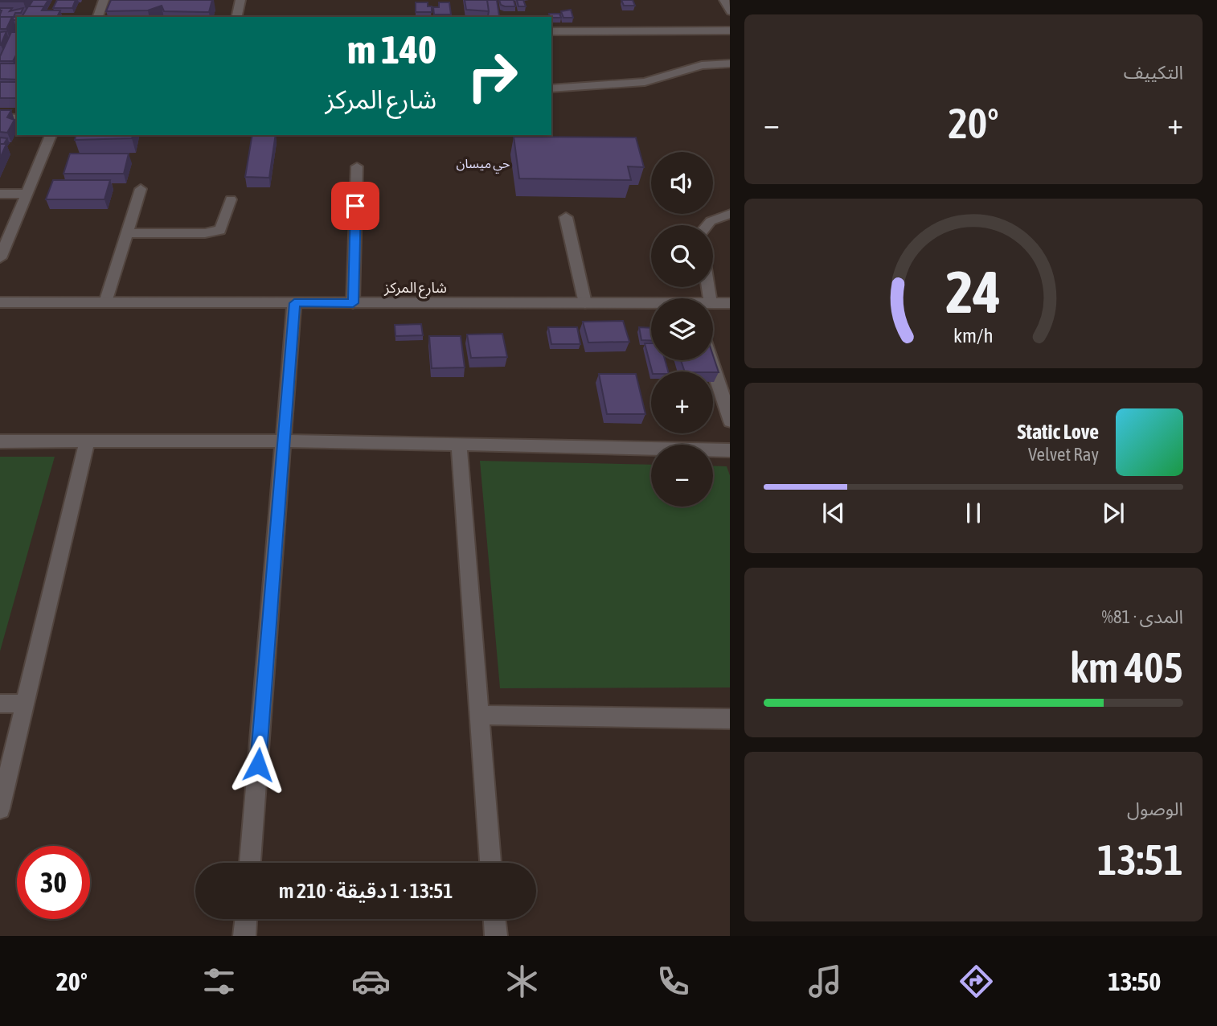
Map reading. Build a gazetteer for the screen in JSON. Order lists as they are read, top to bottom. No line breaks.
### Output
{"streets":{"street":["شارع المركز"]},"districts":["حي ميسان"],"page":{"tile":["التكييف",["المدى · 81%","405 km"],["الوصول","13:51"]],"turn":["140 m","شارع المركز"],"heat":["−","20°","+"],"map_buttons":["+","−"],"song":["Static Love","Velvet Ray"],"limit":"30","trip":"13:51 · 1 دقيقة · 210 m","tabs":["13:50","20°"],"gauge":["24","km/h"]}}
